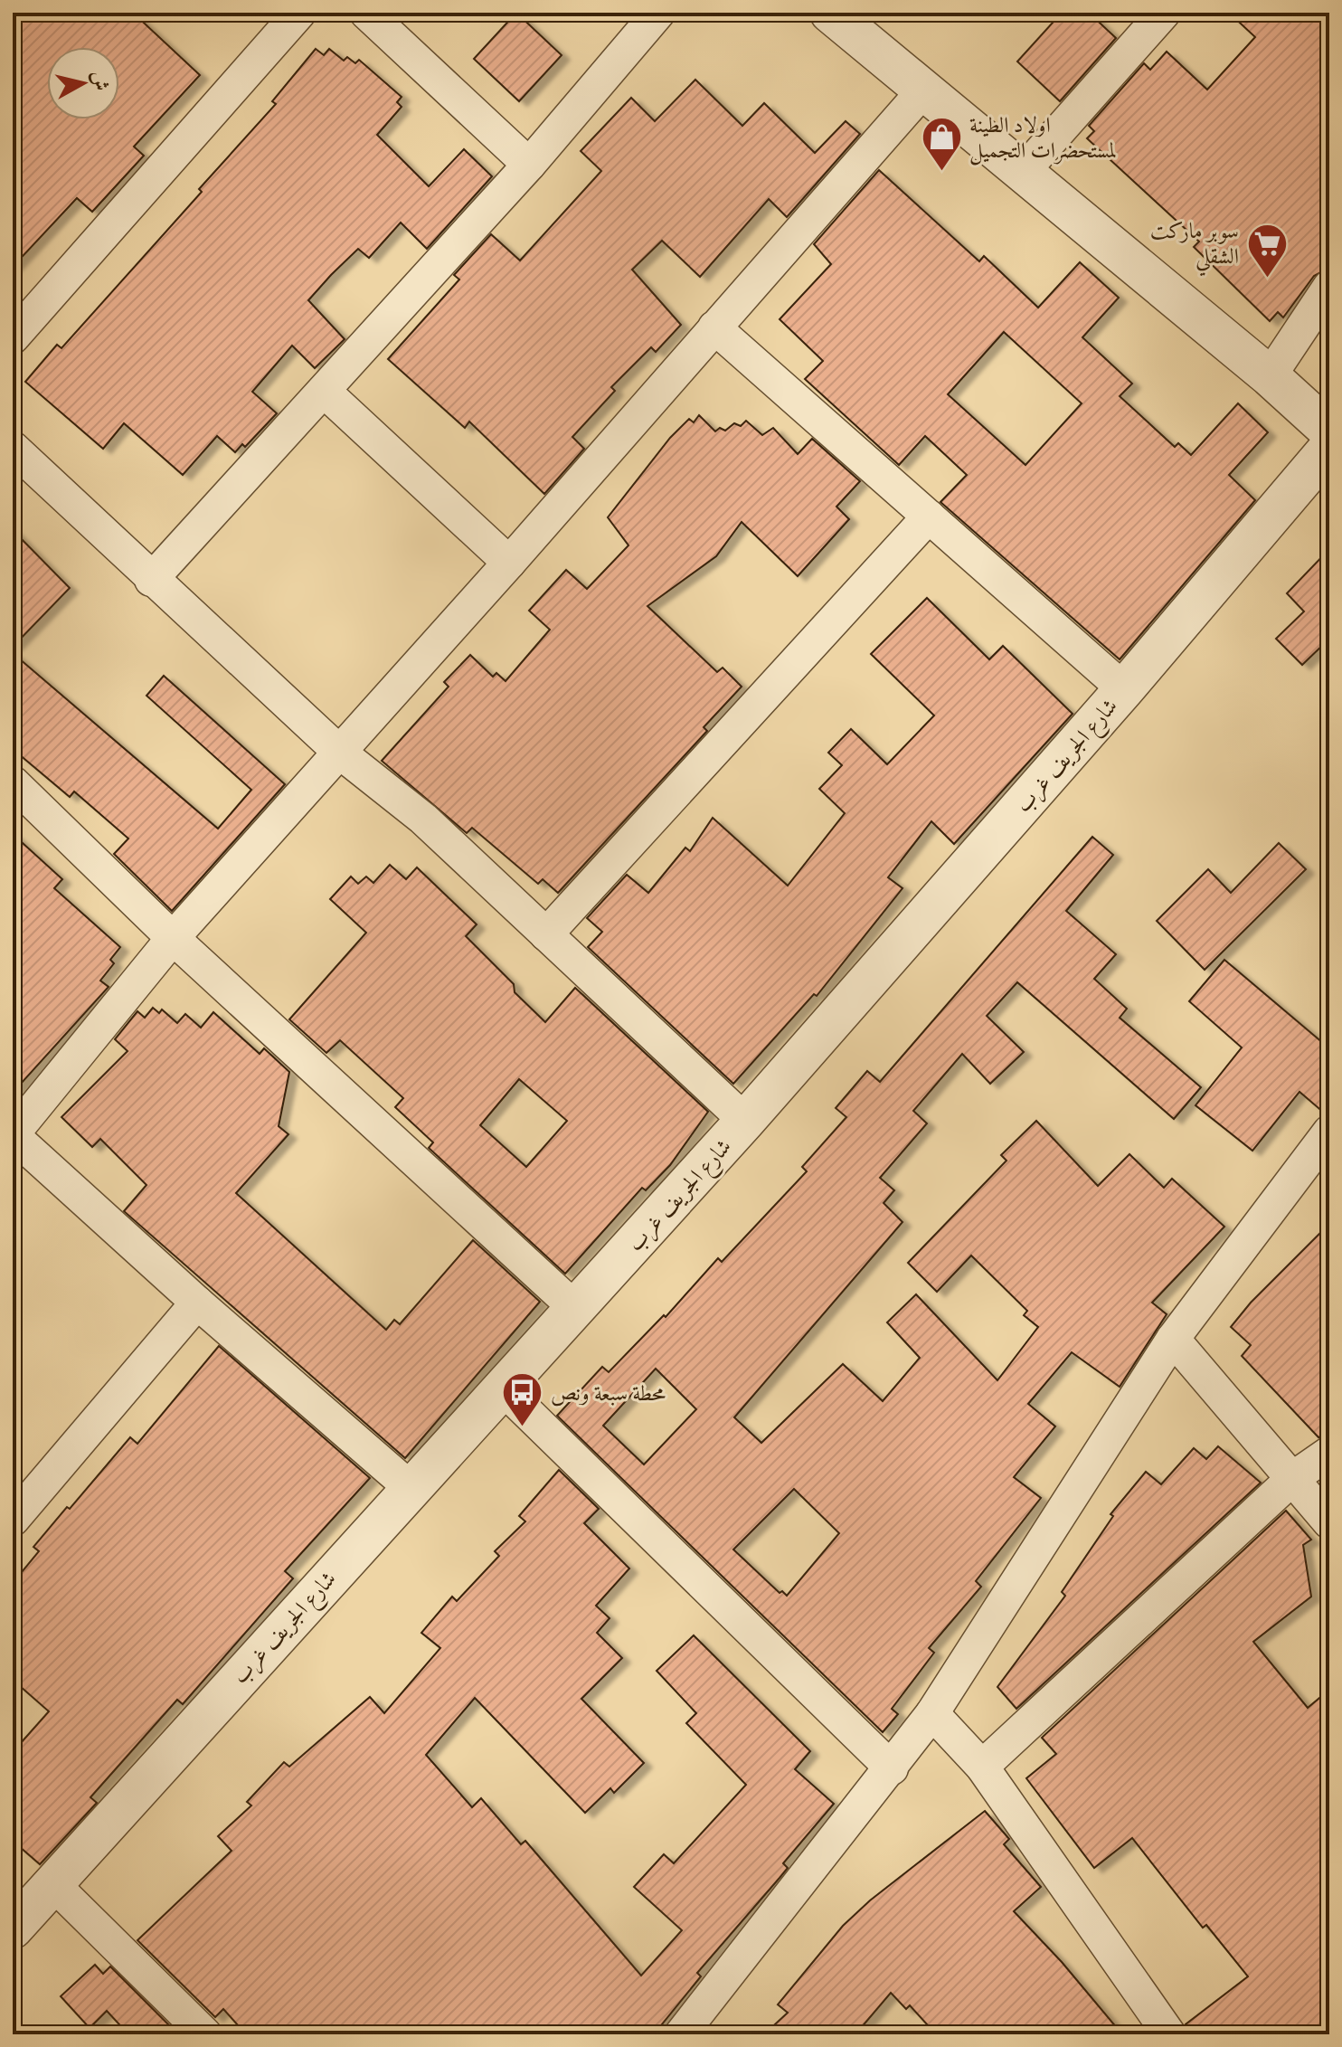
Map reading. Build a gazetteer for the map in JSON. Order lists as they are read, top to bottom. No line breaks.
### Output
{"streets":{"street":["شارع الجريف غرب"]},"places":{"shop":["اولاد الطينة لمستحضرات التجميل"],"supermarket":["سوبر ماركت الشقلي"],"bus stop":["محطة سبعة ونص"]},"north":"right"}
